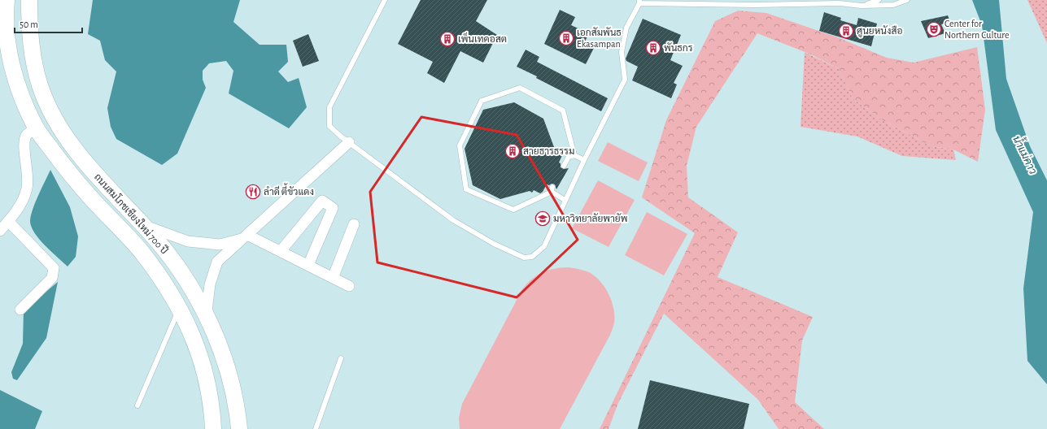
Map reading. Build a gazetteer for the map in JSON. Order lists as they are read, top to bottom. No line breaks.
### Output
{"streets":{"main road":["ถนนสมโภชเชียงใหม่ 700 ปี"]},"water":["น้ำแม่คาว"],"places":{"theatre":["Center for Northern Culture"],"building":["ศูนยหนังสือ","เอกสัมพันธ Ekasampan","เพ็นเทคอสต","พันธกร","สายธารธรรม"],"restaurant":["ลำดี ตี้ขัวแดง"],"school or university":["มหาวิทยาลัยพายัพ"]},"scale_bar":"50 m"}
